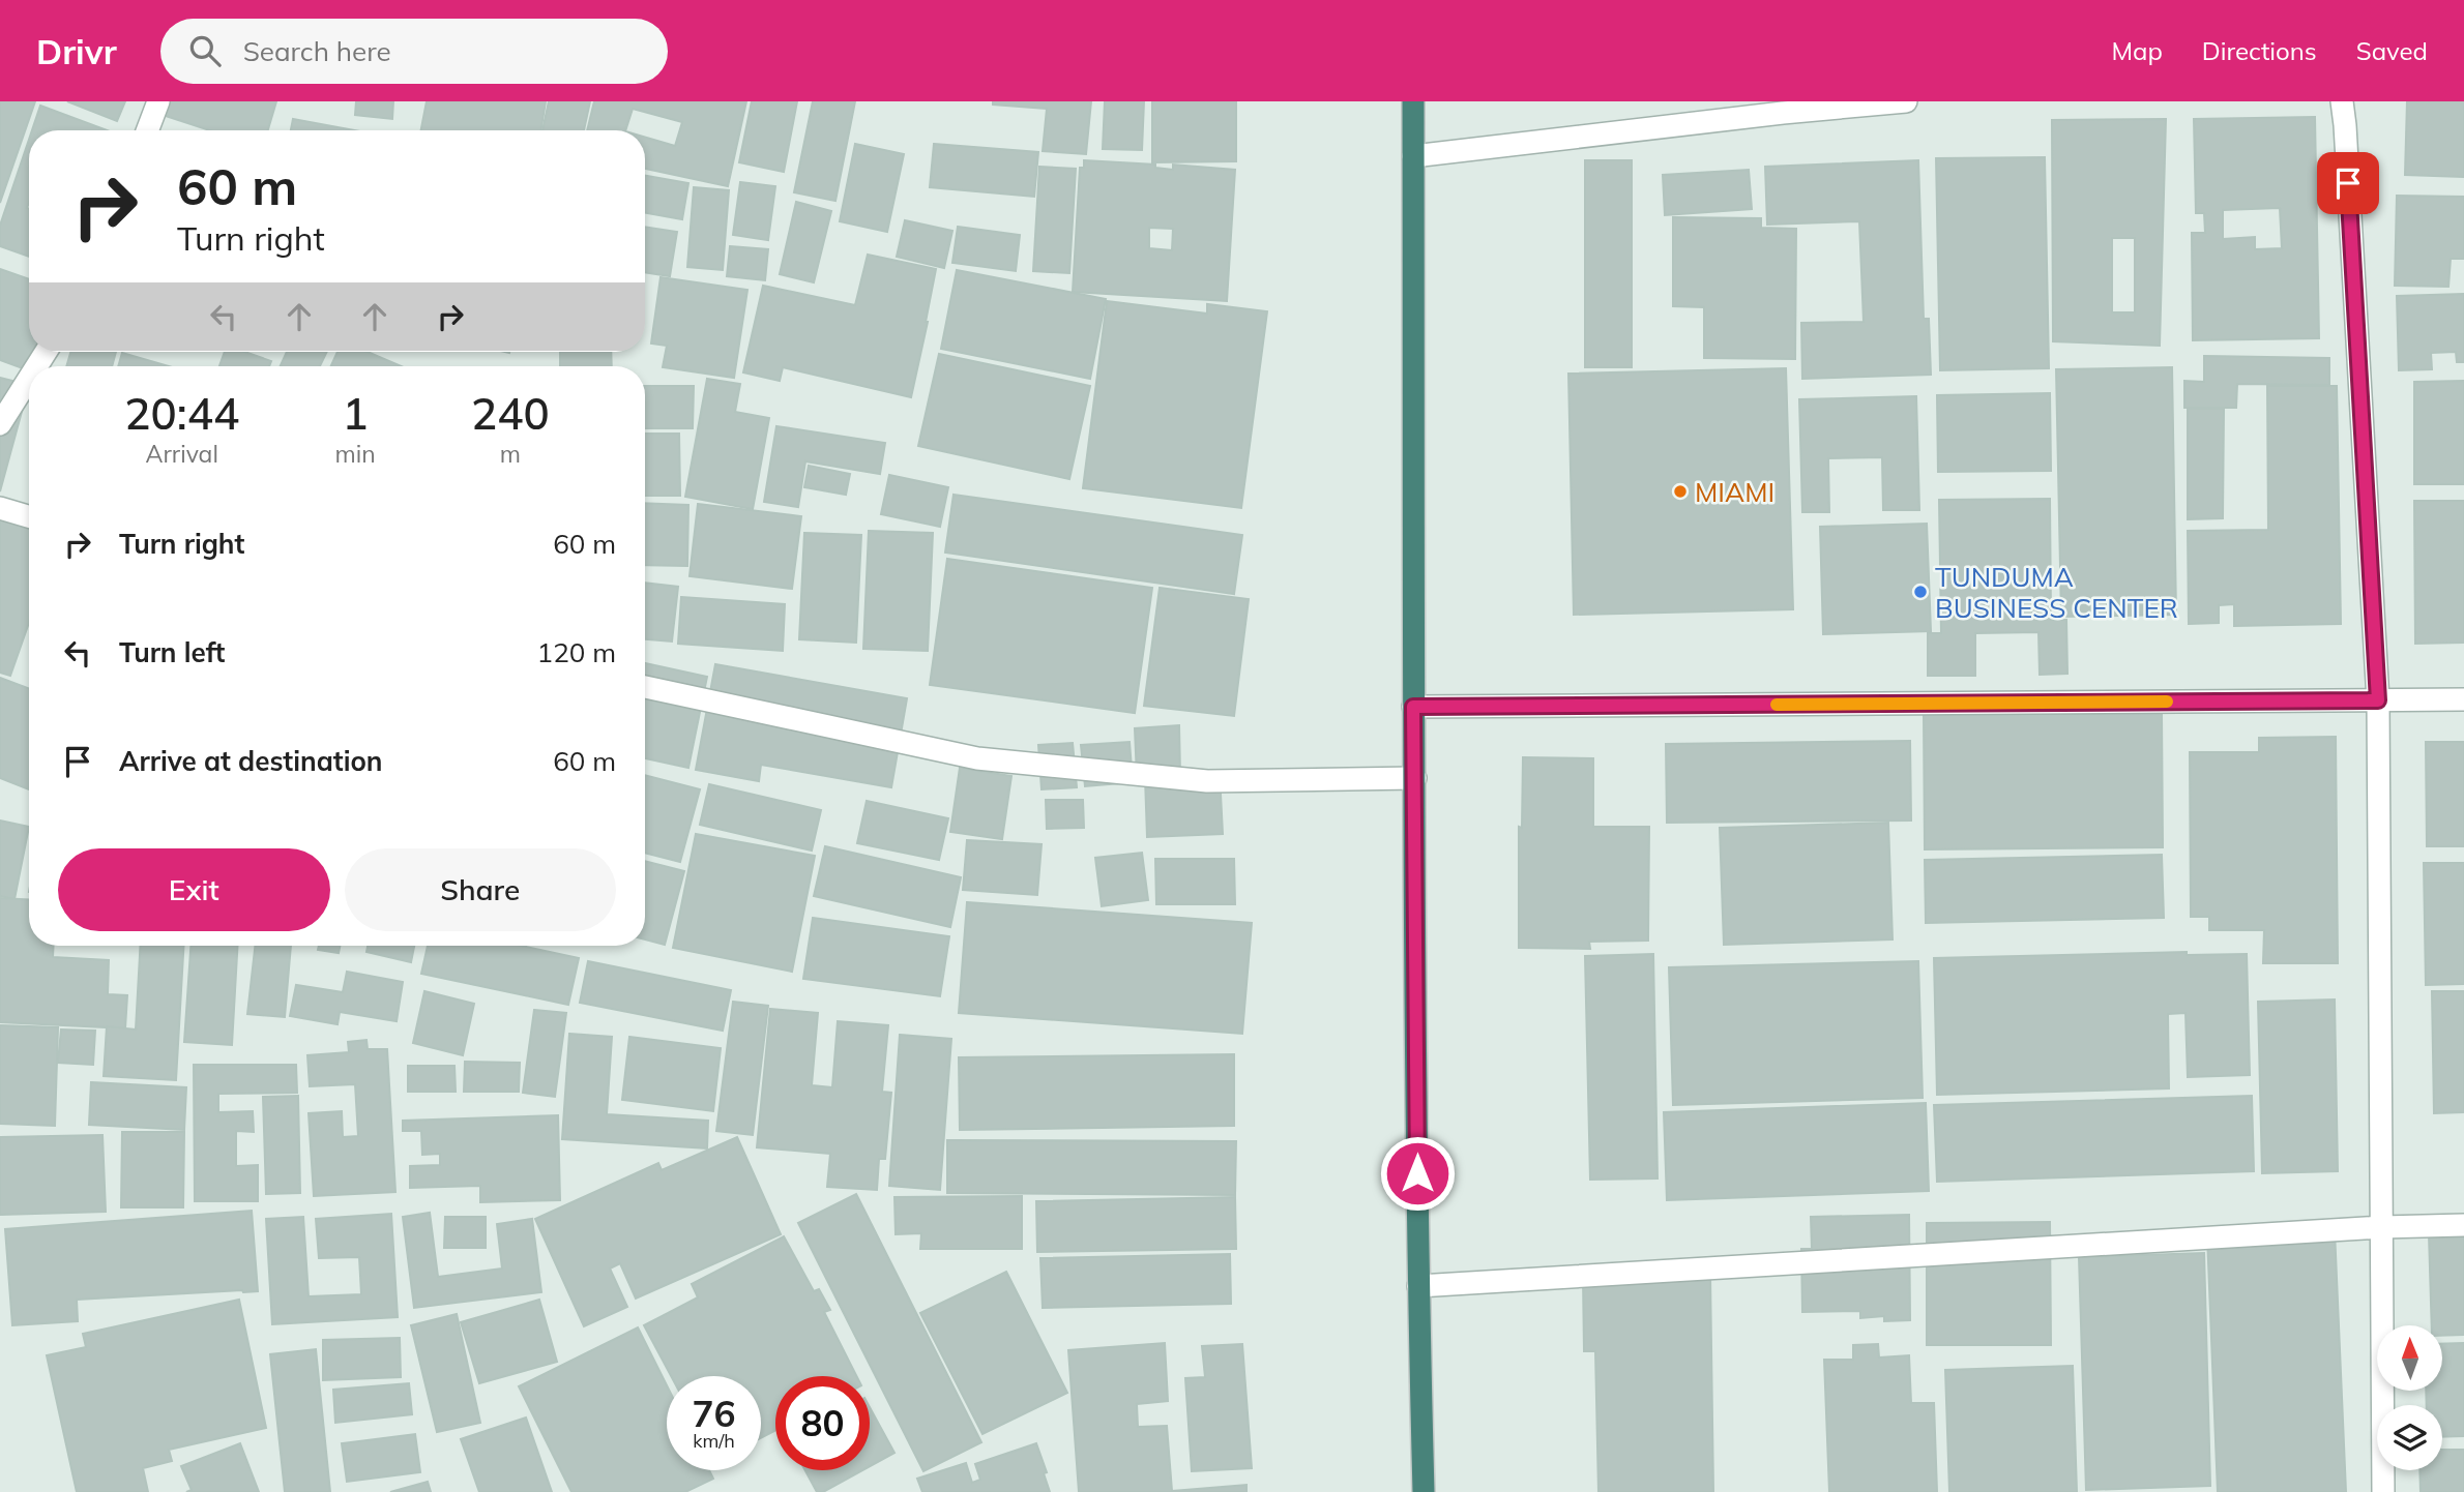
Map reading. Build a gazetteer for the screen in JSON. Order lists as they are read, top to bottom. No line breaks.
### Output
{"places":["MIAMI","TUNDUMA BUSINESS CENTER"],"north":"top","page":{"header":"Drivr","search":"Search here","nav":["Map","Directions","Saved"],"turn":["60 m","Turn right"],"eta":["20:44","Arrival","1","min","240","m"],"list":[{"name":"Turn right","value":"60 m"},{"name":"Turn left","value":"120 m"},{"name":"Arrive at destination","value":"60 m"}],"buttons":["Exit","Share"],"speed":"76 km/h","limit":"80"}}
